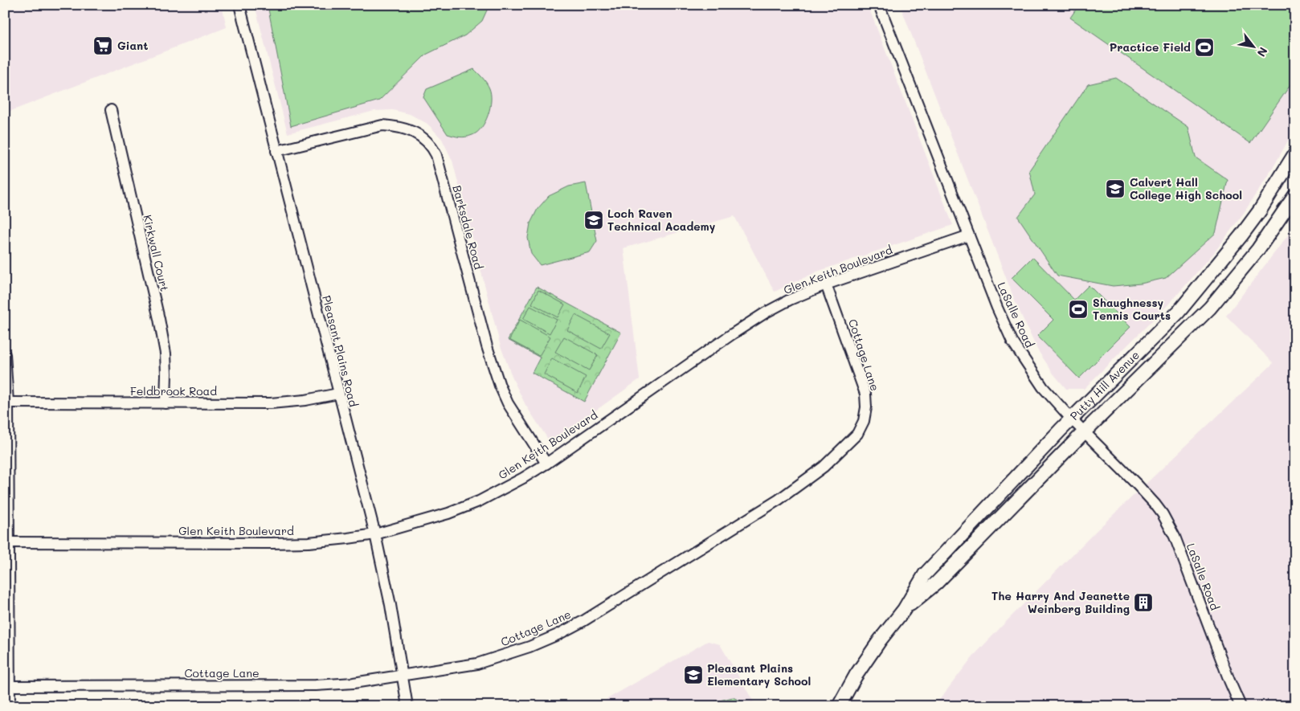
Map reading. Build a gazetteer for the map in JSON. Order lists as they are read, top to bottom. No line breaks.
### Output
{"streets":{"street":["Barksdale Road","Kirkwall Court","Glen Keith Boulevard","LaSalle Road","Pleasant Plains Road","Cottage Lane","Putty Hill Avenue","Feldbrook Road"]},"crossings":[["Barksdale Road","Glen Keith Boulevard"],["Barksdale Road","Pleasant Plains Road"],["Kirkwall Court","Feldbrook Road"],["Glen Keith Boulevard","LaSalle Road"],["Glen Keith Boulevard","Pleasant Plains Road"],["Glen Keith Boulevard","Cottage Lane"],["LaSalle Road","Putty Hill Avenue"],["Pleasant Plains Road","Cottage Lane"],["Pleasant Plains Road","Feldbrook Road"]],"places":{"supermarket":["Giant"],"sports":["Practice Field","Shaughnessy Tennis Courts"],"school or university":["Calvert Hall College High School","Loch Raven Technical Academy","Pleasant Plains Elementary School"],"building":["The Harry And Jeanette Weinberg Building"]},"north":"bottom right"}
